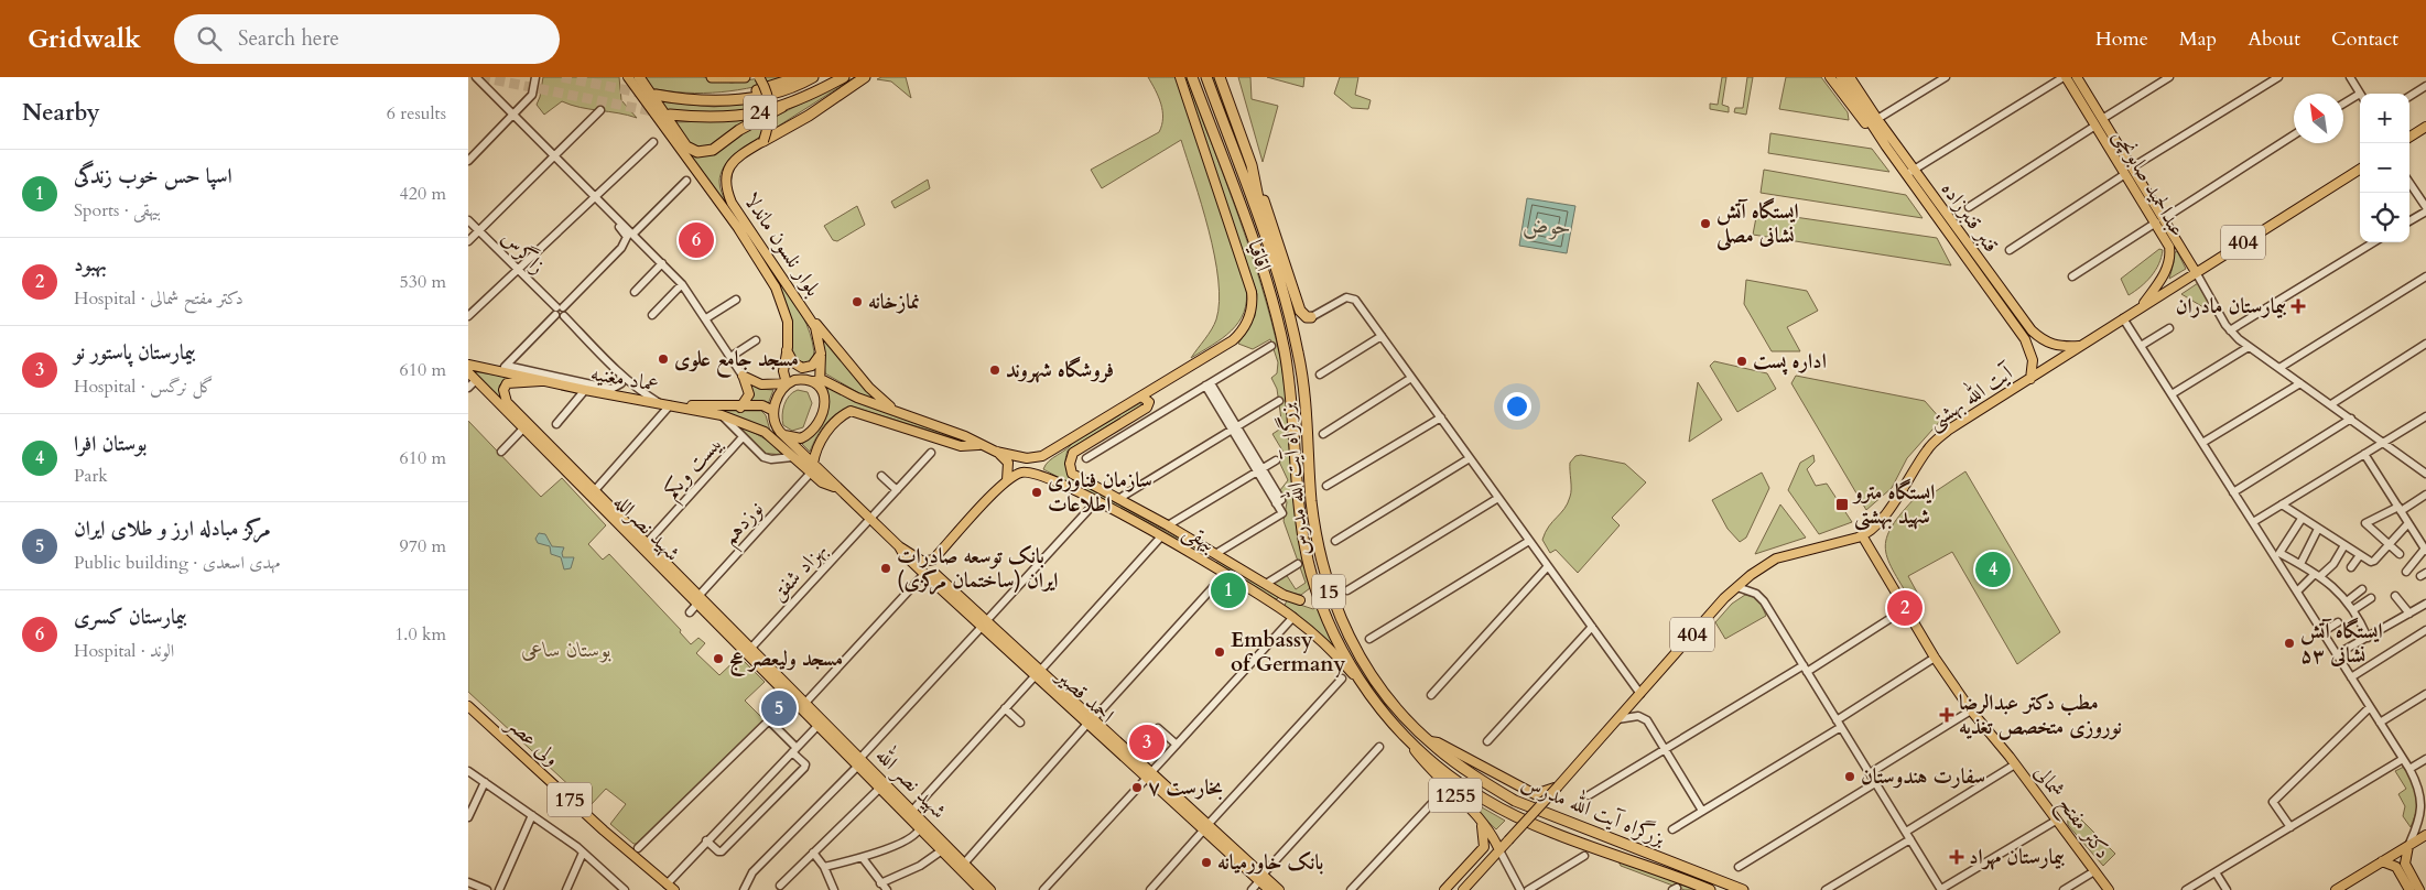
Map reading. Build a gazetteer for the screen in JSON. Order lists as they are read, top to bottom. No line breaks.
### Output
{"streets":{"highway":["24","بزرگراه آیت الله مدرس","15"],"main road":["عبدالحمید صابونچی","قنبر قنبرزاده","404","بلوار نلسون ماندلا","اقاقیا","عماد مغنیه","آیت الله بهشتی","شهید نصرالله","بیهقی","احمد قصیر","ولی عصر","شهید نصر الله","1255","175","دکتر مفتح شمالی"],"street":["زاگرس","بیست ویکم","نوزدهم","بهزاد شفق"]},"crossings":[["عبدالحمید صابونچی","آیت الله بهشتی"],["قنبر قنبرزاده","آیت الله بهشتی"],["بلوار نلسون ماندلا","عماد مغنیه"],["اقاقیا","بیهقی"],["عماد مغنیه","شهید نصرالله"],["آیت الله بهشتی","1255"],["آیت الله بهشتی","دکتر مفتح شمالی"],["بیست ویکم","شهید نصرالله"],["بزرگراه آیت الله مدرس","بیهقی"],["بزرگراه آیت الله مدرس","1255"],["نوزدهم","شهید نصرالله"],["شهید نصرالله","بهزاد شفق"],["شهید نصرالله","شهید نصر الله"]],"water":["حوض"],"parks":["بوستان ساعی"],"places":{"other":["ایستگاه آتش نشانی مصلی","نمازخانه","مسجد جامع علوی","اداره پست","فروشگاه شهروند","سازمان فناوری اطلاعات","بانک توسعه صادرات ایران (ساختمان مرکزی)","ایستگاه آتش نشانی ۵۳","Embassy of Germany","مسجد ولیعصر عج","سفارت هندوستان","بخارست ۷","بانک خاورمیانه"],"health":["بیمارستان مادران","مطب دکتر عبدالرضا نوروزی متخصص تغذیه","بیمارستان مهراد"],"transit":["ایستگاه مترو شهید بهشتی"]},"north":"top left","page":{"header":"Gridwalk","search":"Search here","nav":["Home","Map","About","Contact"],"heading":["Nearby","6 results"],"map_buttons":["+","−"],"list":[{"mark":"1","name":"اسپا حس خوب زندگی","note":"Sports · بیهقی","value":"420 m"},{"mark":"2","name":"بهبود","note":"Hospital · دکتر مفتح شمالی","value":"530 m"},{"mark":"3","name":"بیمارستان پاستور نو","note":"Hospital · گل نرگس","value":"610 m"},{"mark":"4","name":"بوستان افرا","note":"Park","value":"610 m"},{"mark":"5","name":"مركز مبادله ارز و طلای ايران","note":"Public building · مهدی اسعدی","value":"970 m"},{"mark":"6","name":"بیمارستان کسری","note":"Hospital · الوند","value":"1.0 km"}],"pins":["6","4","1","2","5","3"]}}
